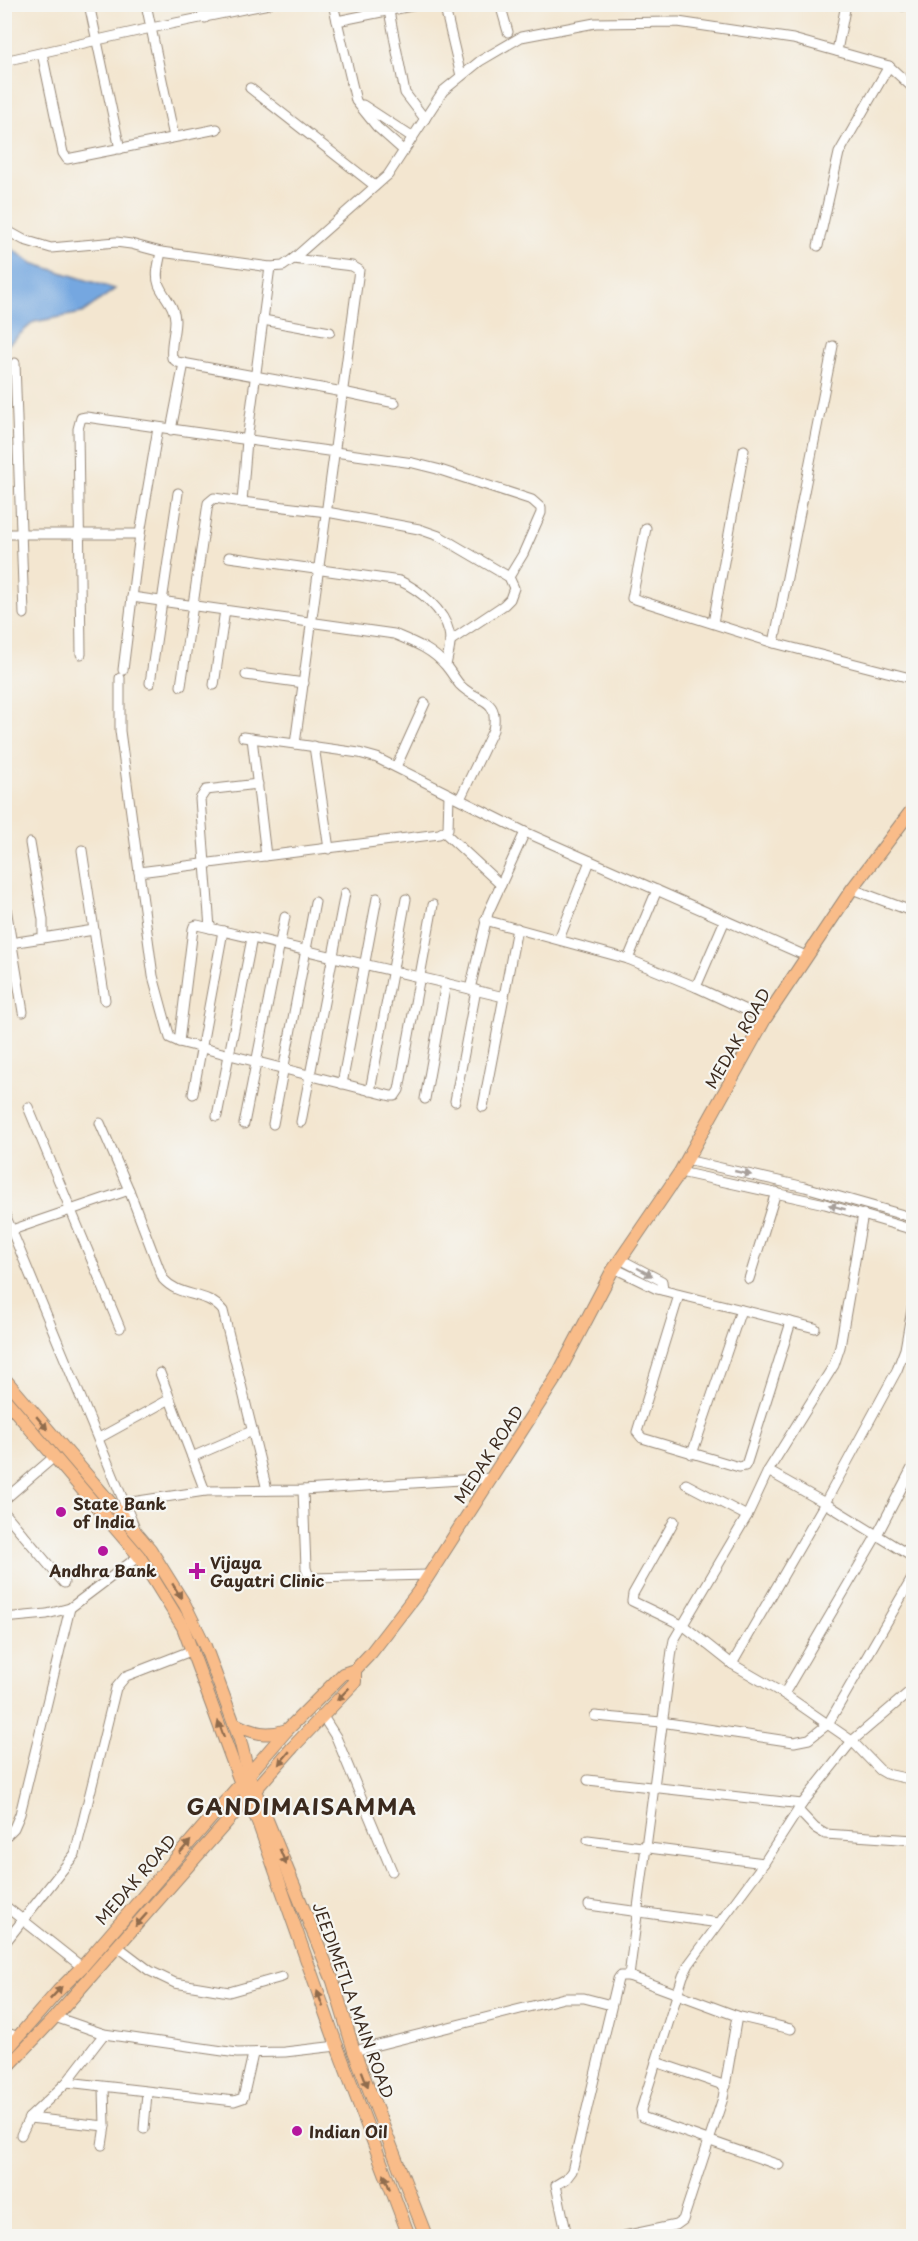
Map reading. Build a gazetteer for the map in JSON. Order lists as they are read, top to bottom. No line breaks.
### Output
{"streets":{"main road":["MEDAK ROAD","JEEDIMETLA MAIN ROAD"]},"districts":["GANDIMAISAMMA"],"places":{"other":["State Bank of India","Andhra Bank","Indian Oil"],"health":["Vijaya Gayatri Clinic"]}}
